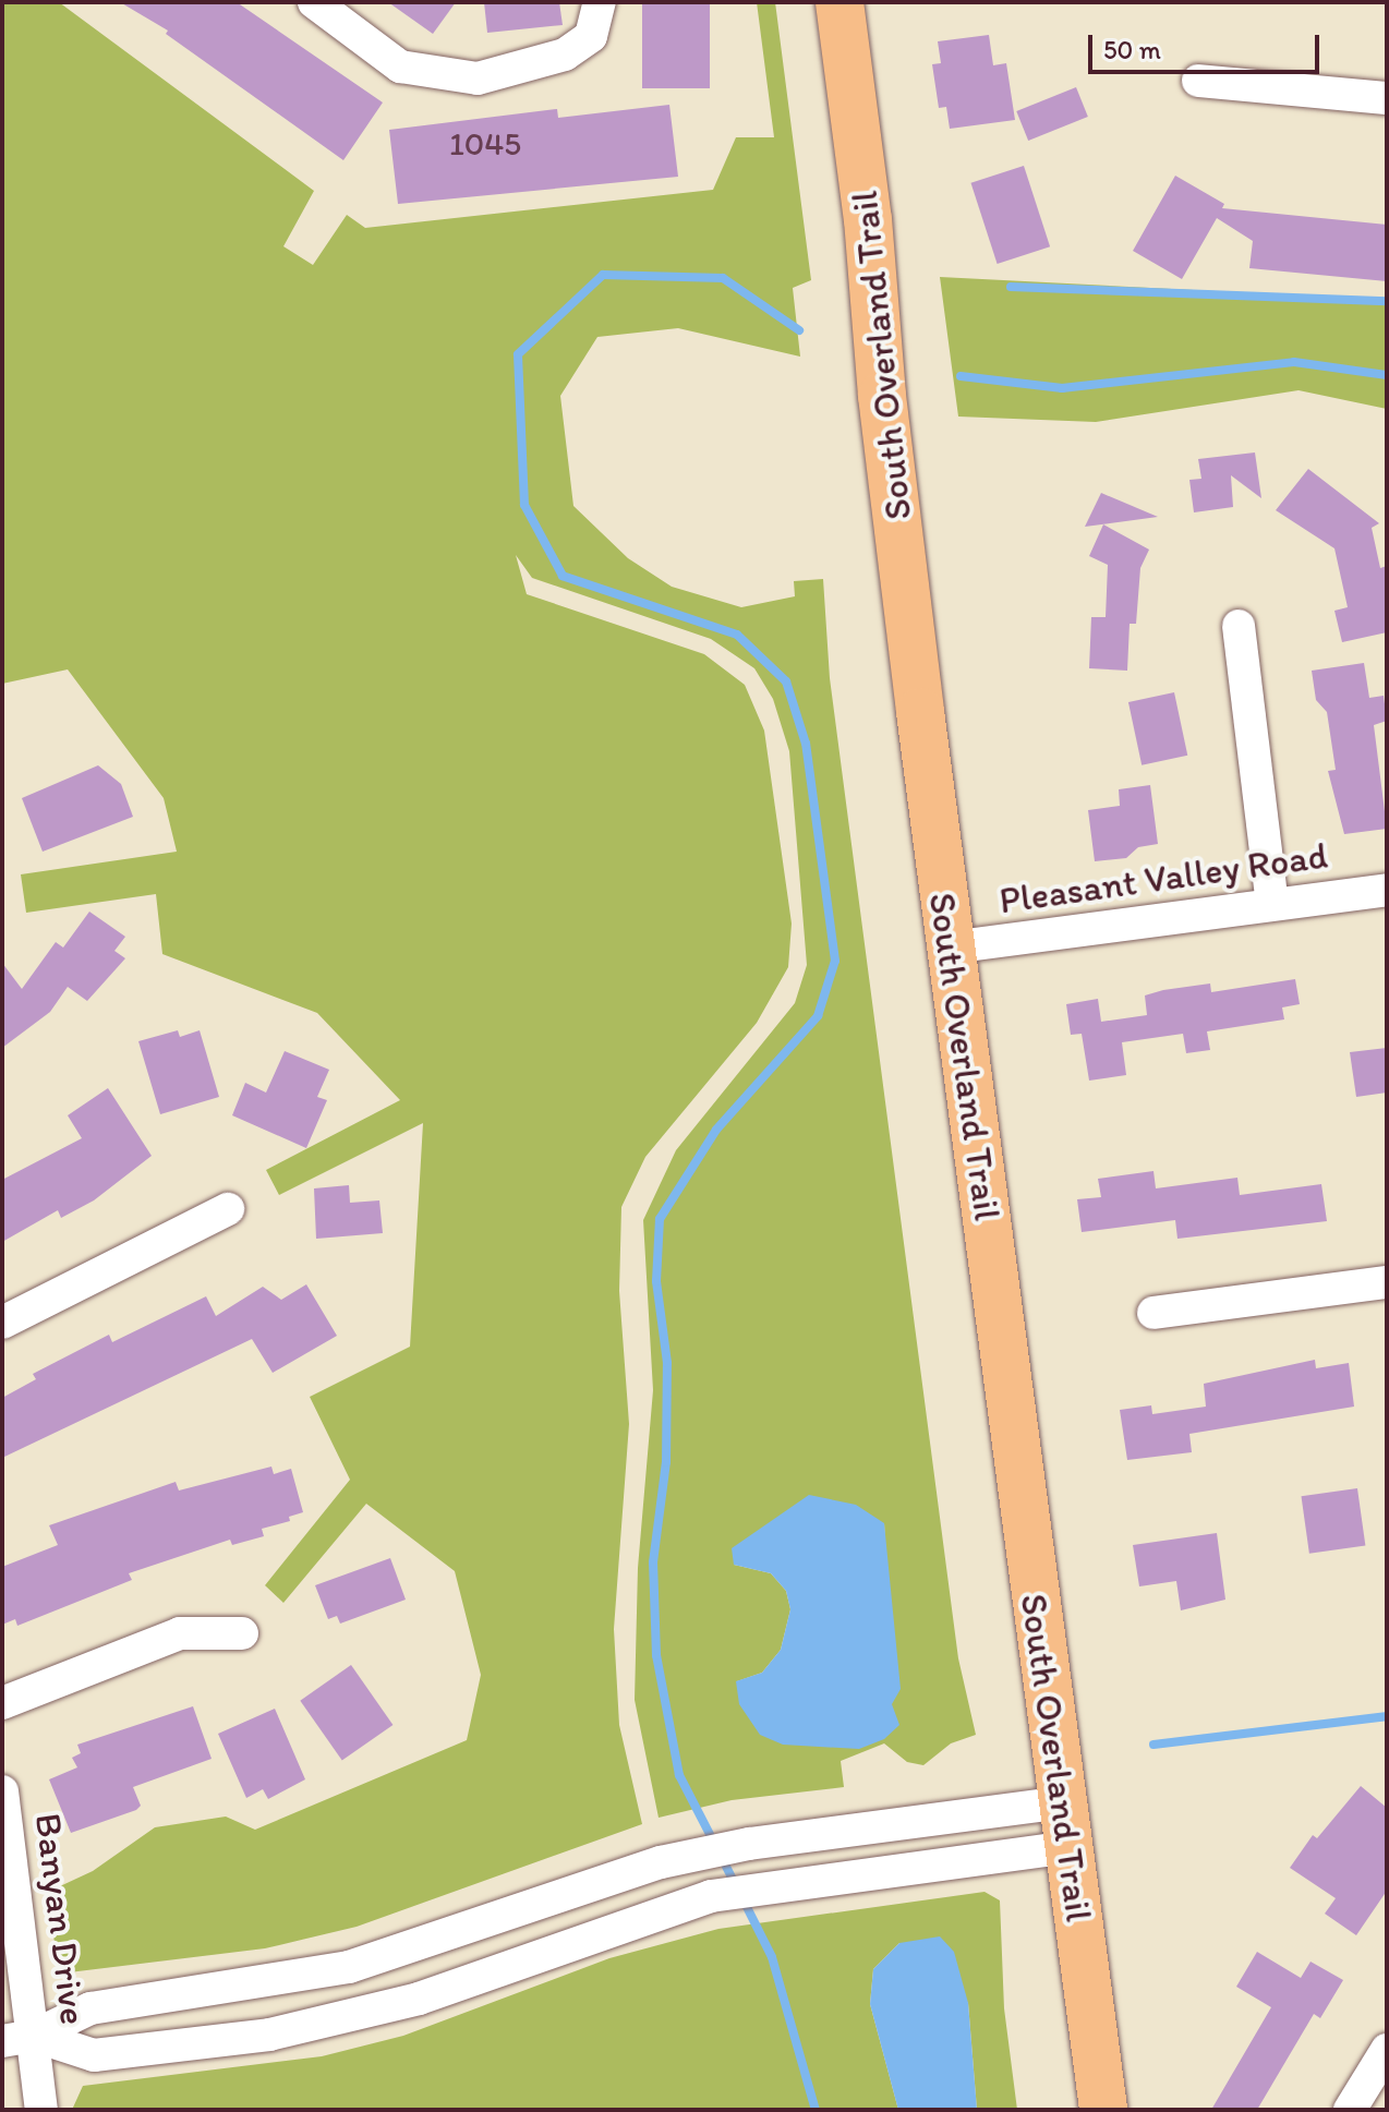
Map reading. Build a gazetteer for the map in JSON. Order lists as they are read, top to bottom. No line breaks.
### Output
{"streets":{"main road":["South Overland Trail"],"street":["Pleasant Valley Road","Banyan Drive"]},"crossings":[["South Overland Trail","Pleasant Valley Road"]],"house_numbers":["1045"],"scale_bar":"50 m"}
